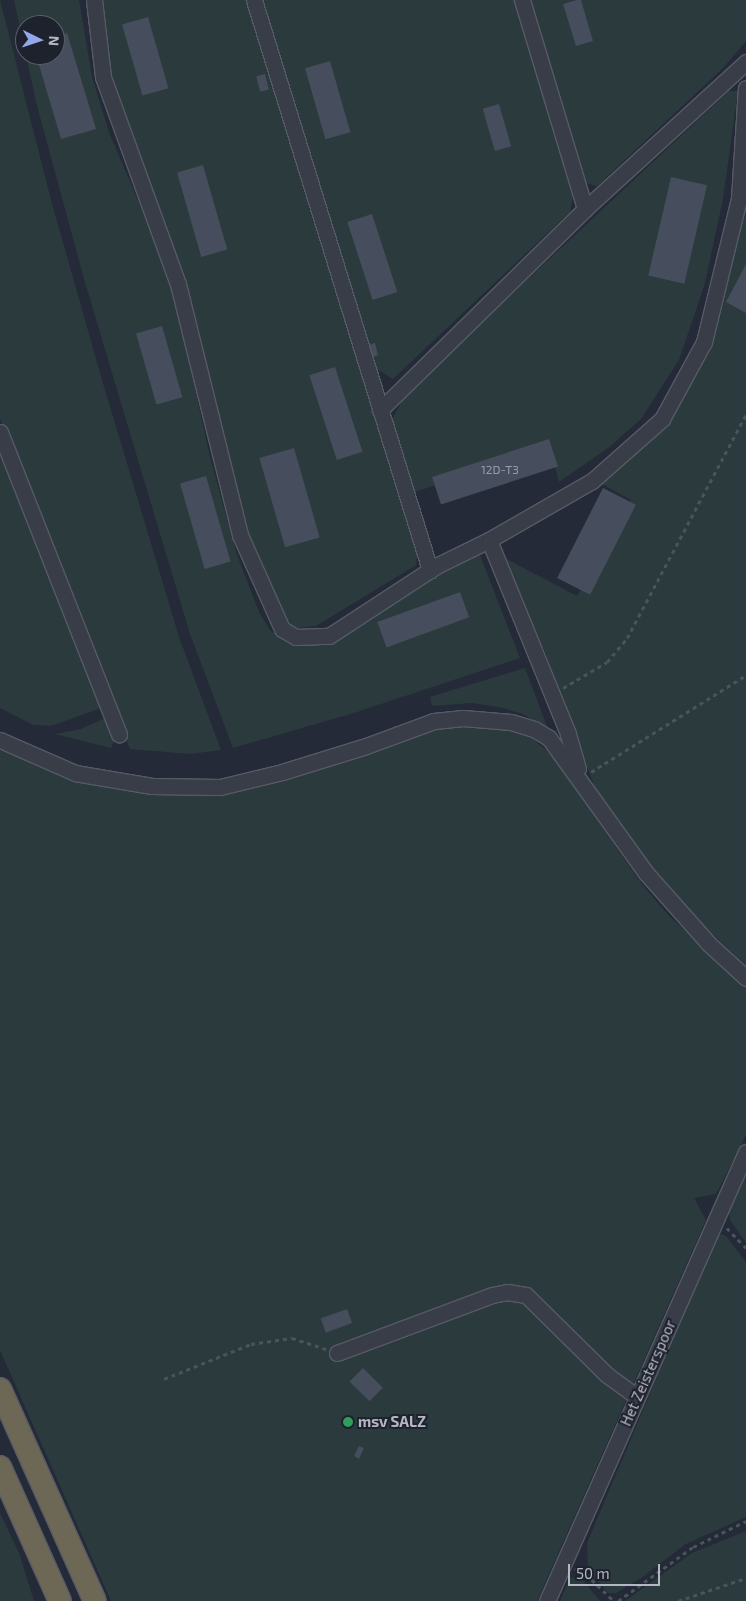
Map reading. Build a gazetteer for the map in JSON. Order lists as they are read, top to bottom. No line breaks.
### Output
{"streets":{"street":["Het Zeisterspoor"]},"places":["msv SALZ"],"house_numbers":["12D-T3"],"scale_bar":"50 m","north":"right"}
